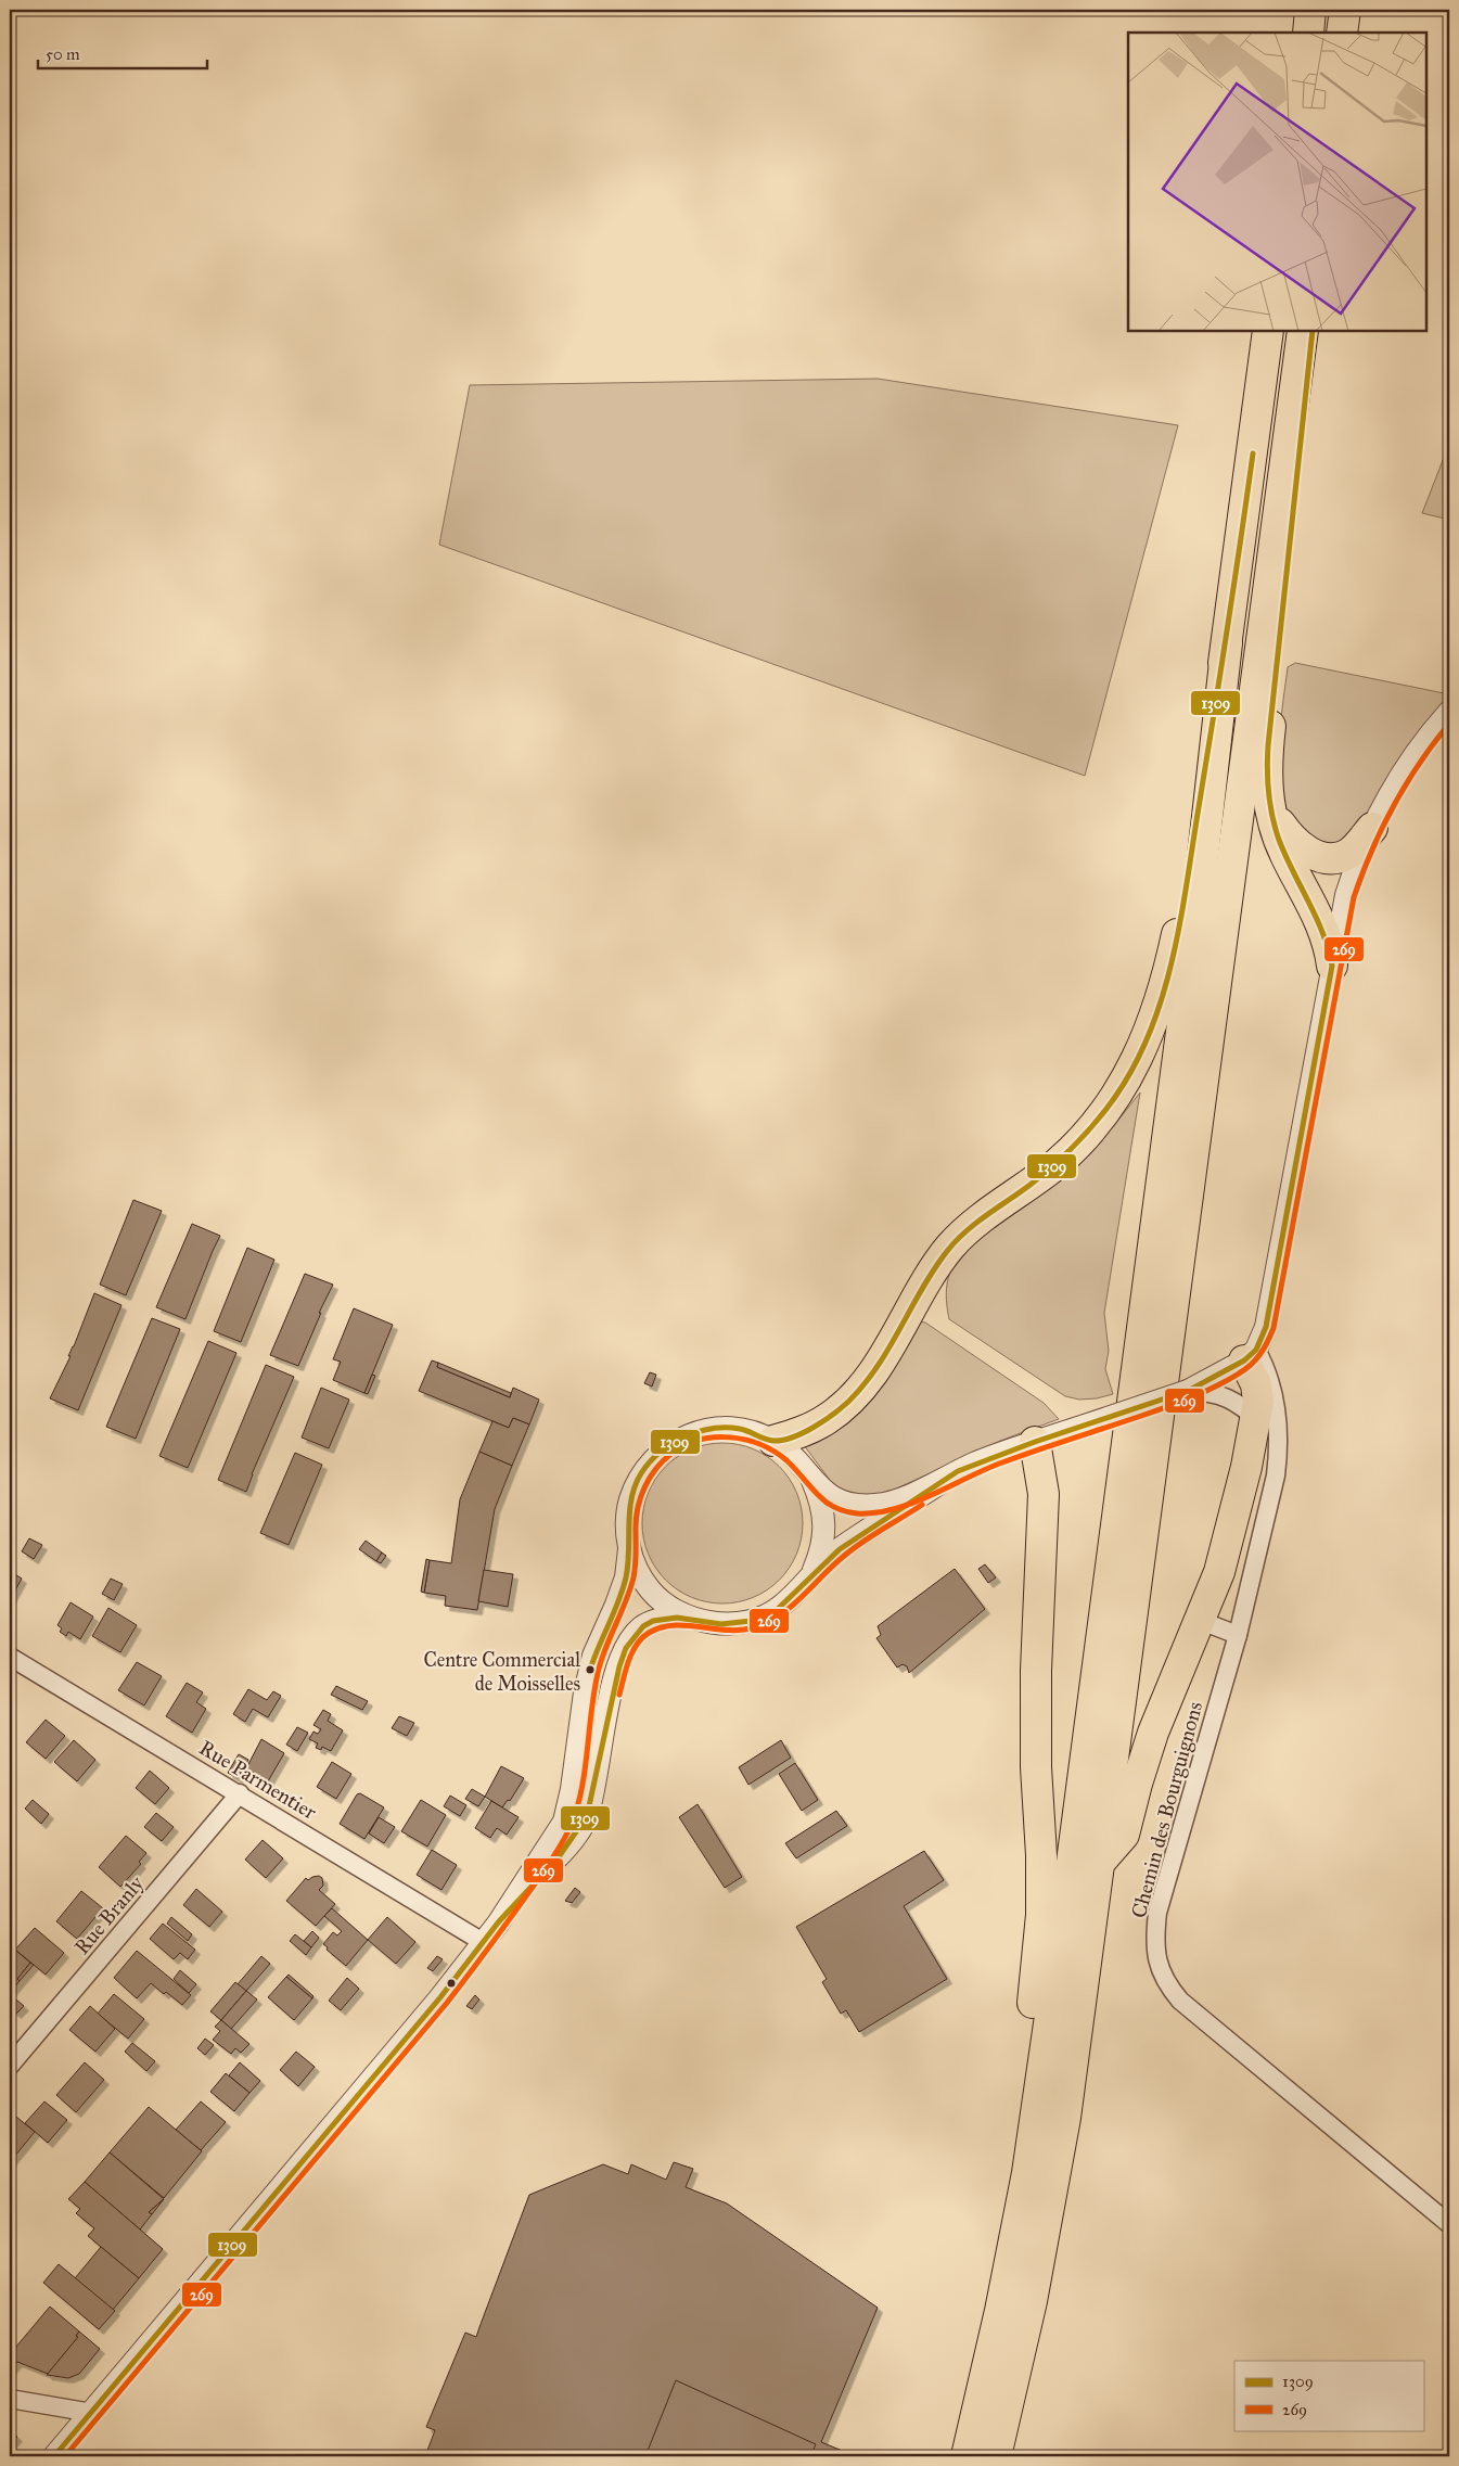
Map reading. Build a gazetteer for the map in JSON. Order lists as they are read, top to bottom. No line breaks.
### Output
{"streets":{"street":["Rue Parmentier","Chemin des Bourguignons","Rue Branly"]},"crossings":[["Rue Parmentier","Rue Branly"]],"places":["Centre Commercial de Moisselles"],"lines":["transit line 1309","transit line 269"],"legend":["1309","269"],"scale_bar":"50 m"}
